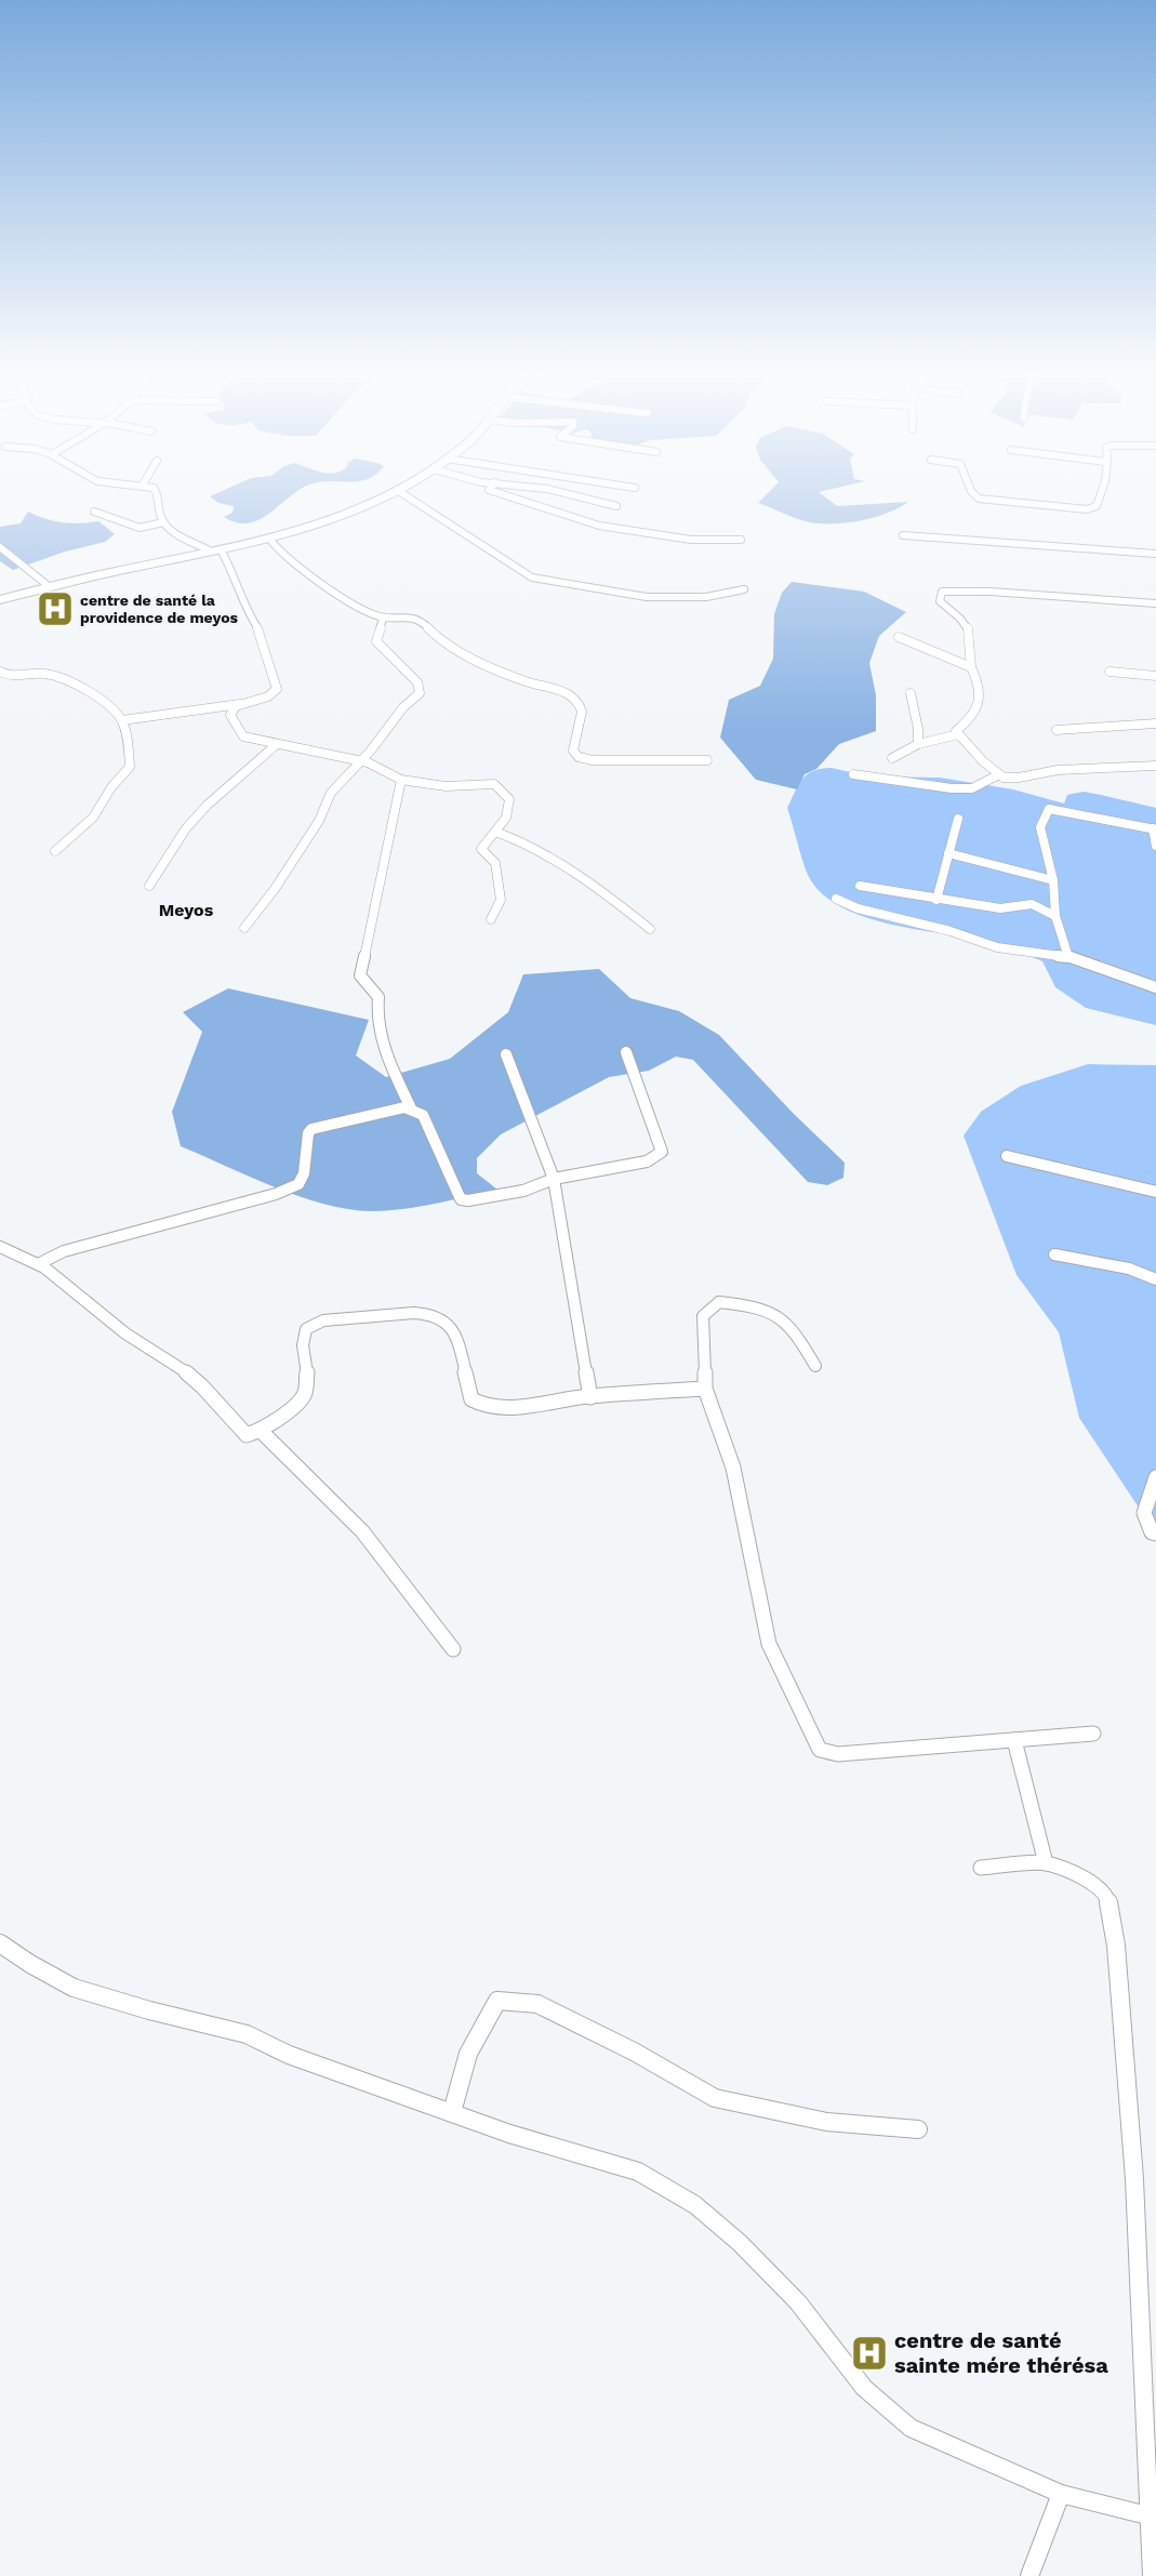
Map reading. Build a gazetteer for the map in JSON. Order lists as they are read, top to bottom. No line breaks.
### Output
{"districts":["Meyos"],"places":{"hospital":["centre de santé la providence de meyos","centre de santé sainte mére thérésa"]}}
